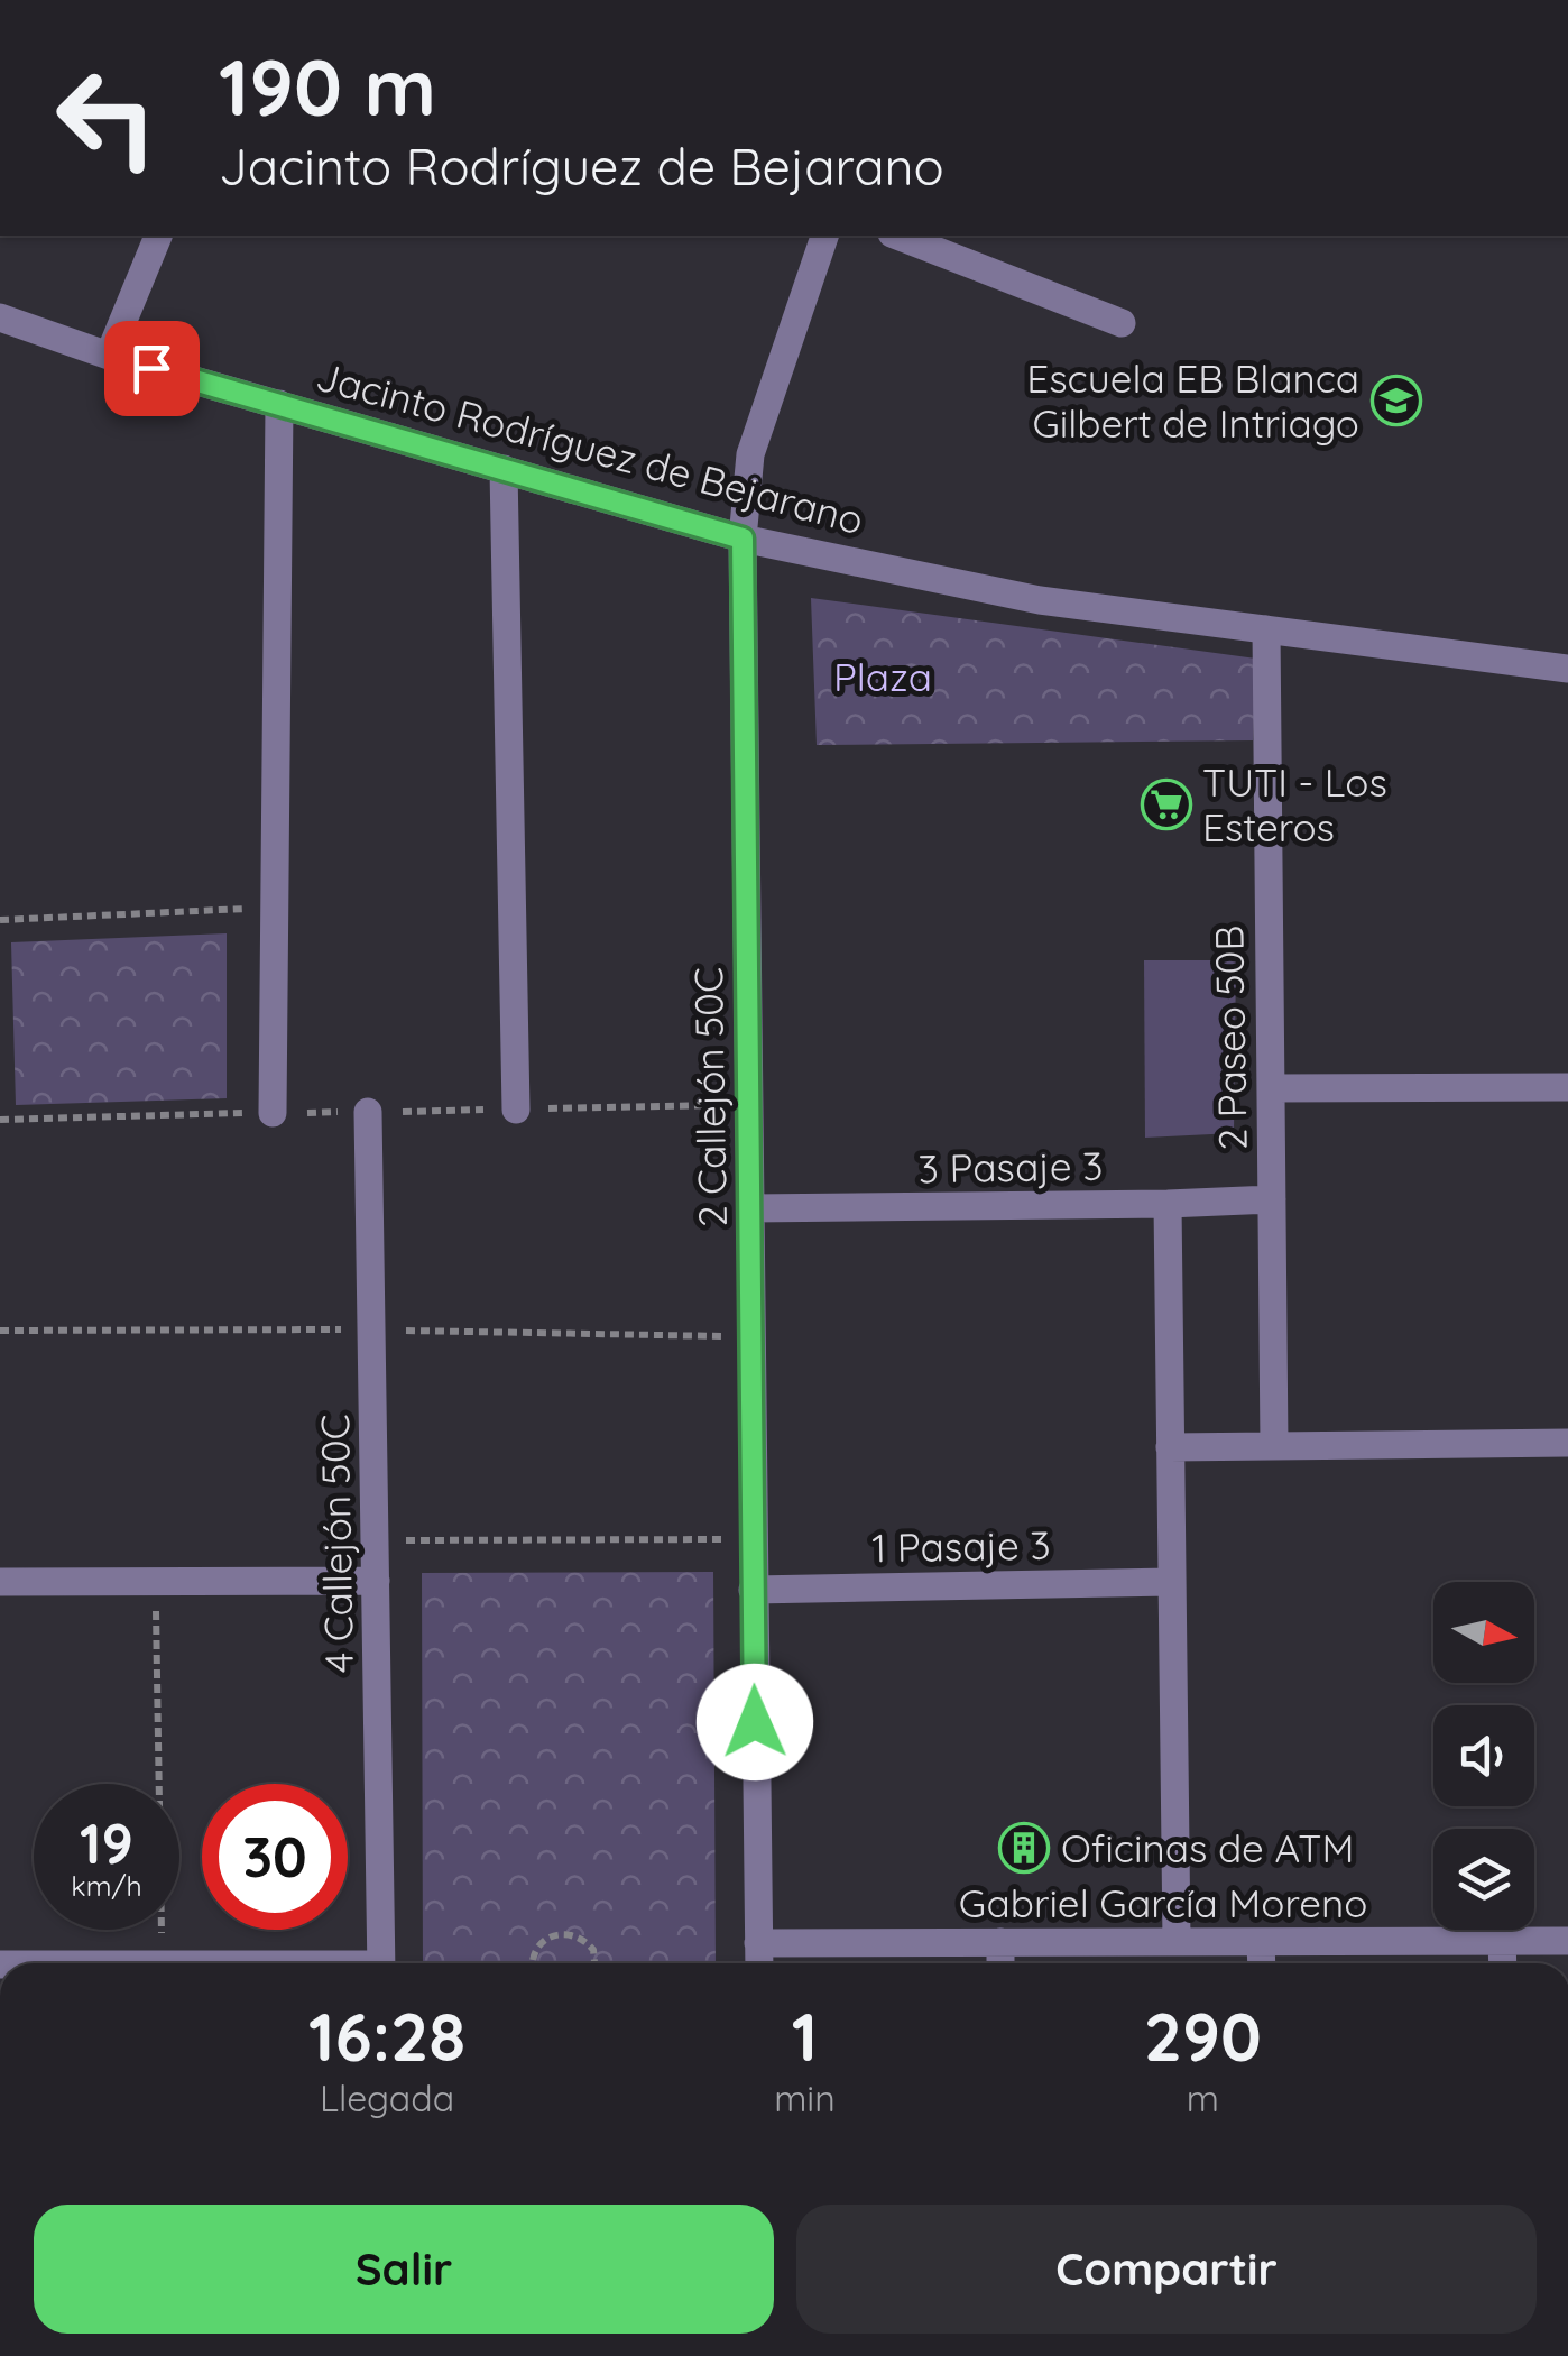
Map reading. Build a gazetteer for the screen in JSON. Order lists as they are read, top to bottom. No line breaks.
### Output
{"streets":{"street":["Jacinto Rodríguez de Bejarano","2 Paseo 50B","2 Callejón 50C","3 Pasaje 3","4 Callejón 50C","1 Pasaje 3","Gabriel García Moreno"]},"crossings":[["Jacinto Rodríguez de Bejarano","2 Paseo 50B"],["Jacinto Rodríguez de Bejarano","2 Callejón 50C"],["2 Paseo 50B","3 Pasaje 3"],["2 Callejón 50C","3 Pasaje 3"],["2 Callejón 50C","1 Pasaje 3"],["2 Callejón 50C","Gabriel García Moreno"]],"parks":["Plaza"],"places":{"school or university":["Escuela EB Blanca Gilbert de Intriago"],"supermarket":["TUTI - Los Esteros"],"building":["Oficinas de ATM"]},"north":"right","page":{"turn":["190 m","Jacinto Rodríguez de Bejarano"],"speed":"19 km/h","limit":"30","eta":["16:28","Llegada","1","min","290","m"],"buttons":["Salir","Compartir"]}}
